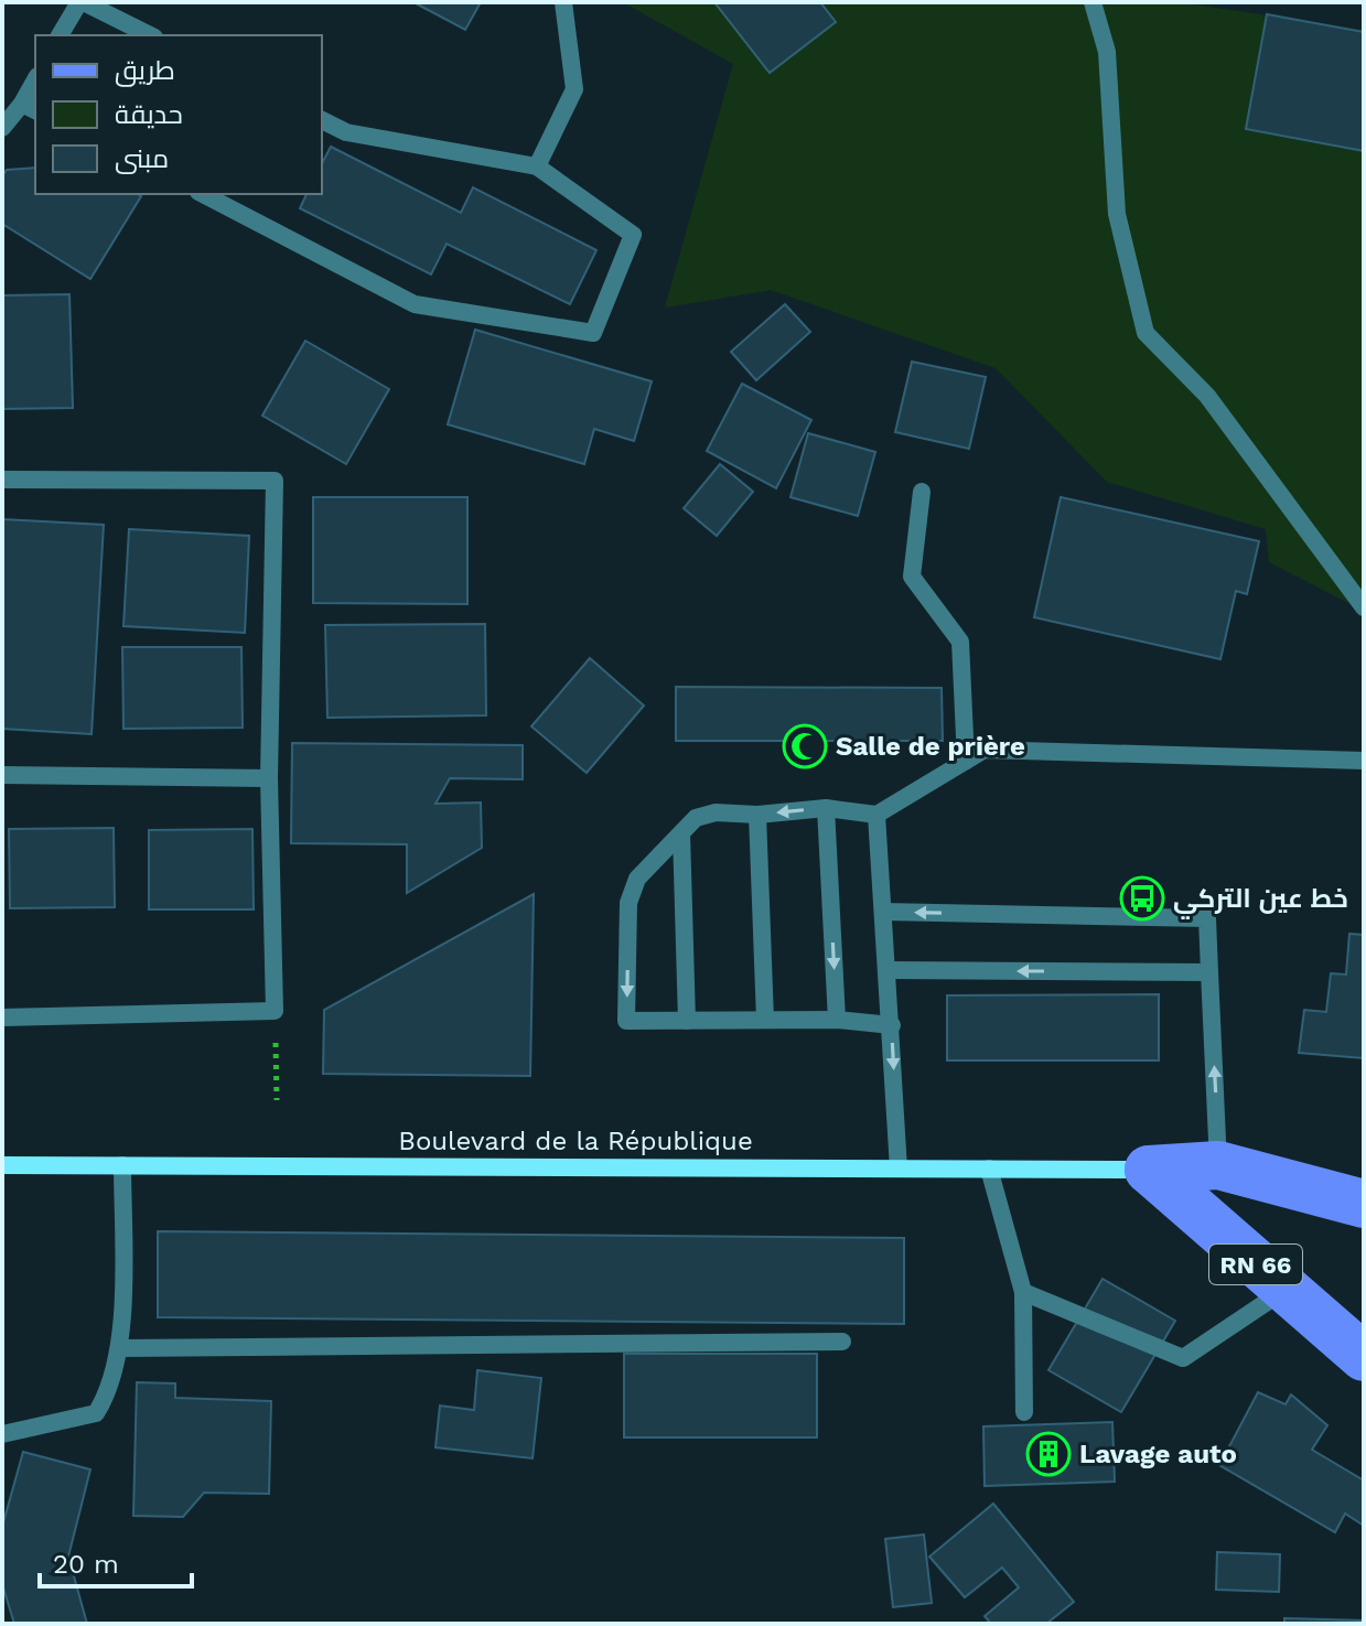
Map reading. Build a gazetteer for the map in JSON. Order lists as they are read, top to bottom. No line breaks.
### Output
{"streets":{"main road":["Boulevard de la République","RN 66"]},"crossings":[["Boulevard de la République","RN 66"]],"places":{"mosque":["Salle de prière"],"bus stop":["خط عين التركي"],"building":["Lavage auto"]},"legend":["طريق","حديقة","مبنى"],"scale_bar":"20 m"}
